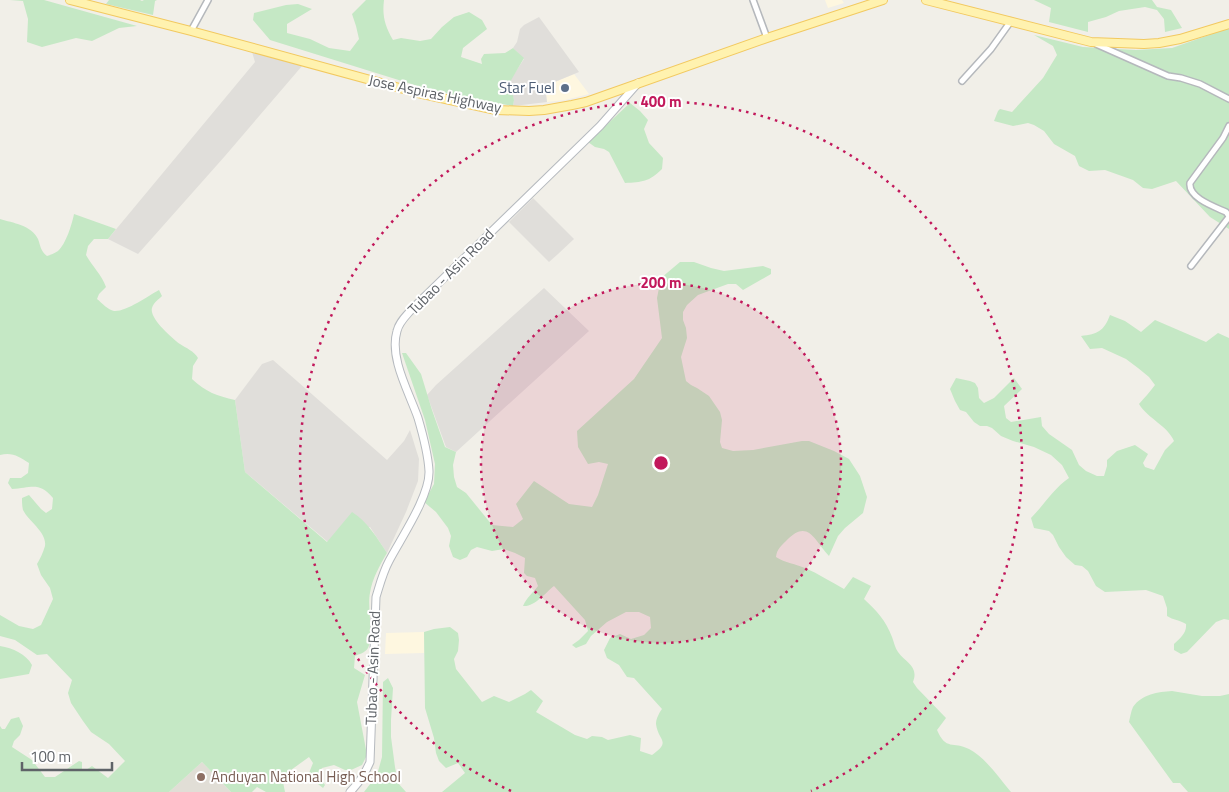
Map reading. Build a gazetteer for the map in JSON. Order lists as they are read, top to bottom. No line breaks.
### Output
{"streets":{"main road":["Jose Aspiras Highway","Tubao - Asin Road"]},"crossings":[["Jose Aspiras Highway","Tubao - Asin Road"]],"places":["Star Fuel","Anduyan National High School"],"scale_bar":"100 m","rings":["400 m","200 m"]}
